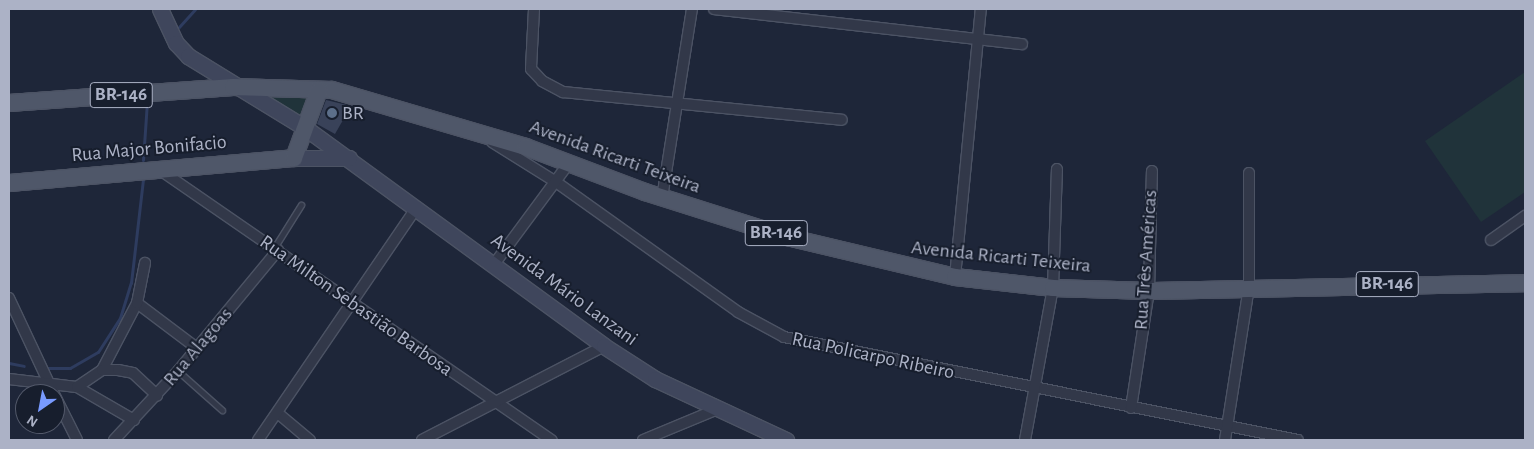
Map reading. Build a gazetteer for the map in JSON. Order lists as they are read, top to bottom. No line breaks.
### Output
{"streets":{"main road":["BR-146","Rua Major Bonifacio","Avenida Ricarti Teixeira"],"street":["Rua Três Américas","Avenida Mário Lanzani","Rua Milton Sebastião Barbosa","Rua Alagoas","Rua Policarpo Ribeiro"]},"crossings":[["BR-146","Avenida Ricarti Teixeira"],["BR-146","Avenida Mário Lanzani"],["Rua Major Bonifacio","Avenida Mário Lanzani"],["Rua Major Bonifacio","Rua Milton Sebastião Barbosa"],["Avenida Ricarti Teixeira","Rua Três Américas"],["Avenida Ricarti Teixeira","Rua Policarpo Ribeiro"],["Rua Três Américas","Rua Policarpo Ribeiro"],["Rua Milton Sebastião Barbosa","Rua Alagoas"]],"places":["BR"],"north":"bottom left"}
